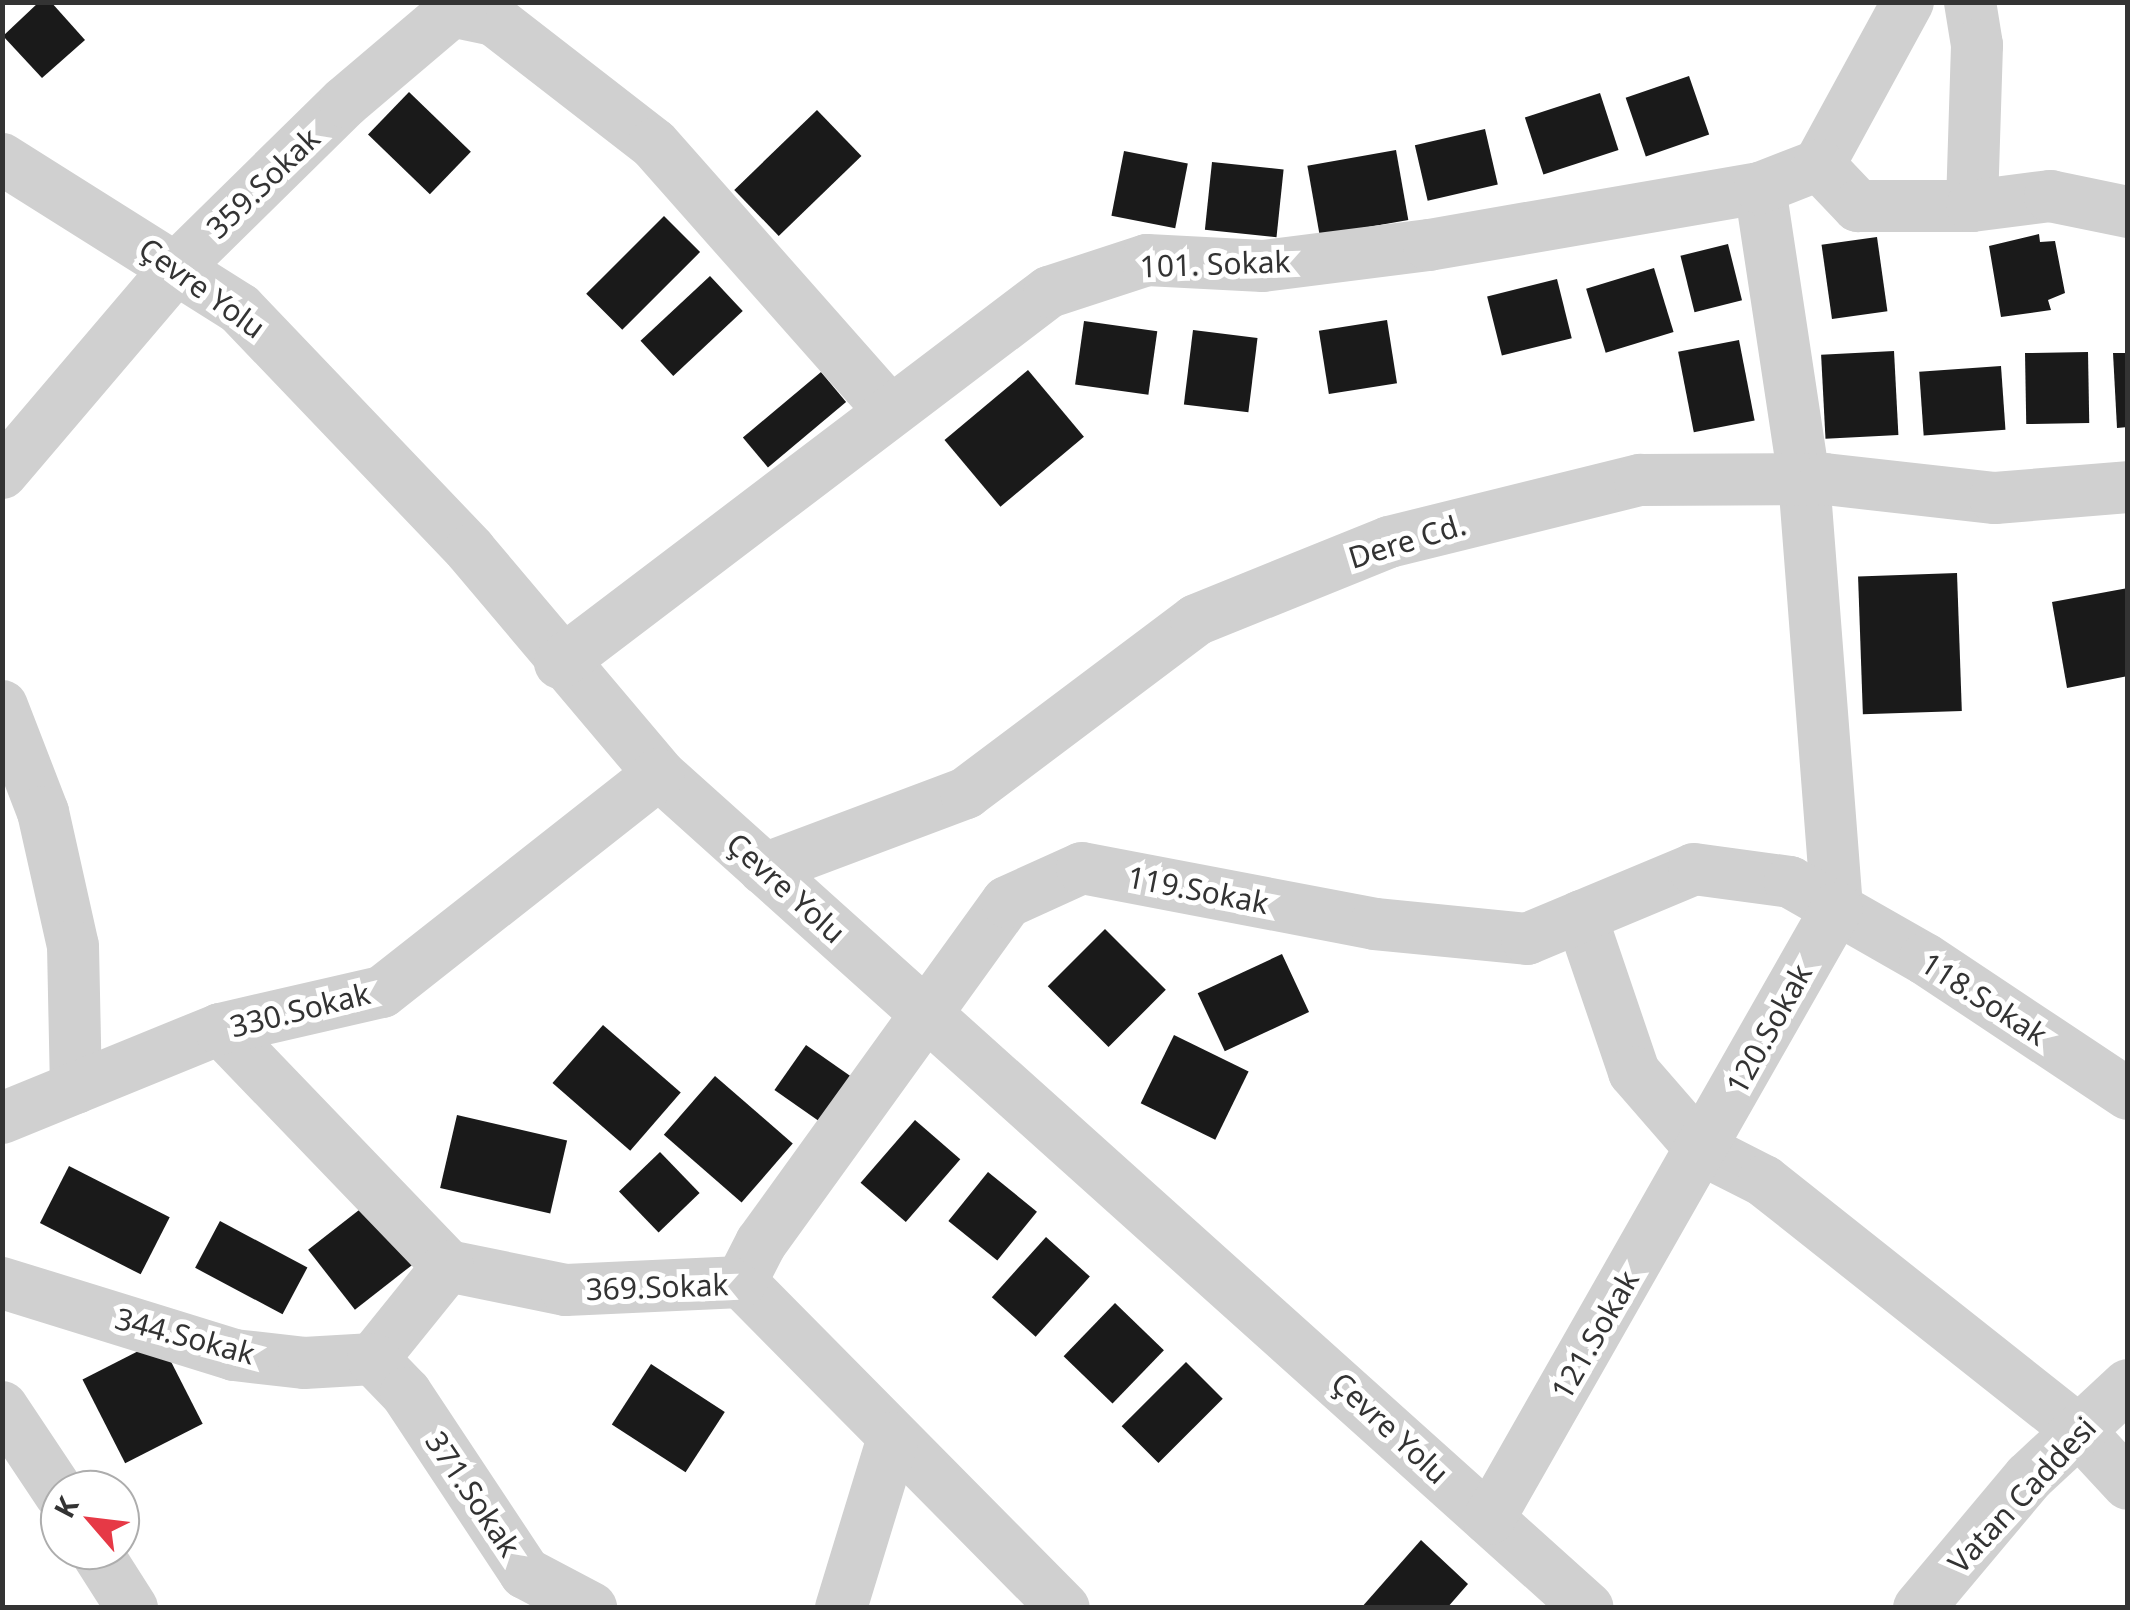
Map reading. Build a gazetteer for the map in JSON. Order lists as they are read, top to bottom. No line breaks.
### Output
{"streets":{"street":["359.Sokak","101. Sokak","Çevre Yolu","Dere Cd.","119.Sokak","118.Sokak","330.Sokak","120.Sokak","369.Sokak","121.Sokak","344.Sokak","371.Sokak","Vatan Caddesi"]},"crossings":[["359.Sokak","Çevre Yolu"],["101. Sokak","Çevre Yolu"],["Çevre Yolu","Dere Cd."],["Çevre Yolu","119.Sokak"],["Çevre Yolu","330.Sokak"],["Çevre Yolu","121.Sokak"],["119.Sokak","118.Sokak"],["119.Sokak","120.Sokak"],["119.Sokak","369.Sokak"],["118.Sokak","120.Sokak"],["120.Sokak","121.Sokak"],["344.Sokak","371.Sokak"]],"north":"top left"}
